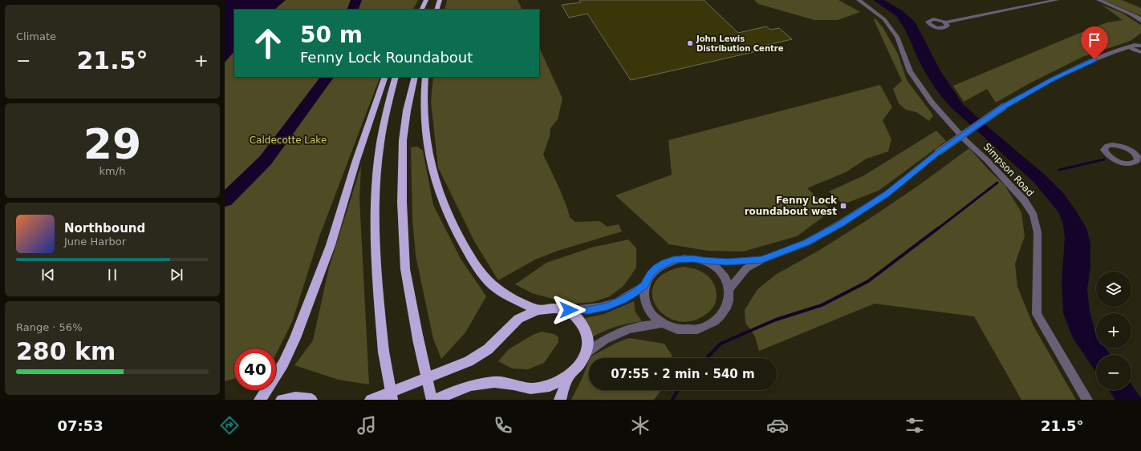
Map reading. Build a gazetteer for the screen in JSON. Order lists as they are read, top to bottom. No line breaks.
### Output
{"streets":{"street":["Simpson Road"]},"parks":["Caldecotte Lake"],"places":{"other":["John Lewis Distribution Centre"],"transit":["Fenny Lock roundabout west"]},"page":{"tile":["Climate",["29","km/h"],["Range · 56%","280 km"]],"turn":["50 m","Fenny Lock Roundabout"],"heat":["−","21.5°","+"],"song":["Northbound","June Harbor"],"map_buttons":["+","−"],"limit":"40","trip":"07:55 · 2 min · 540 m","tabs":["07:53","21.5°"]}}
